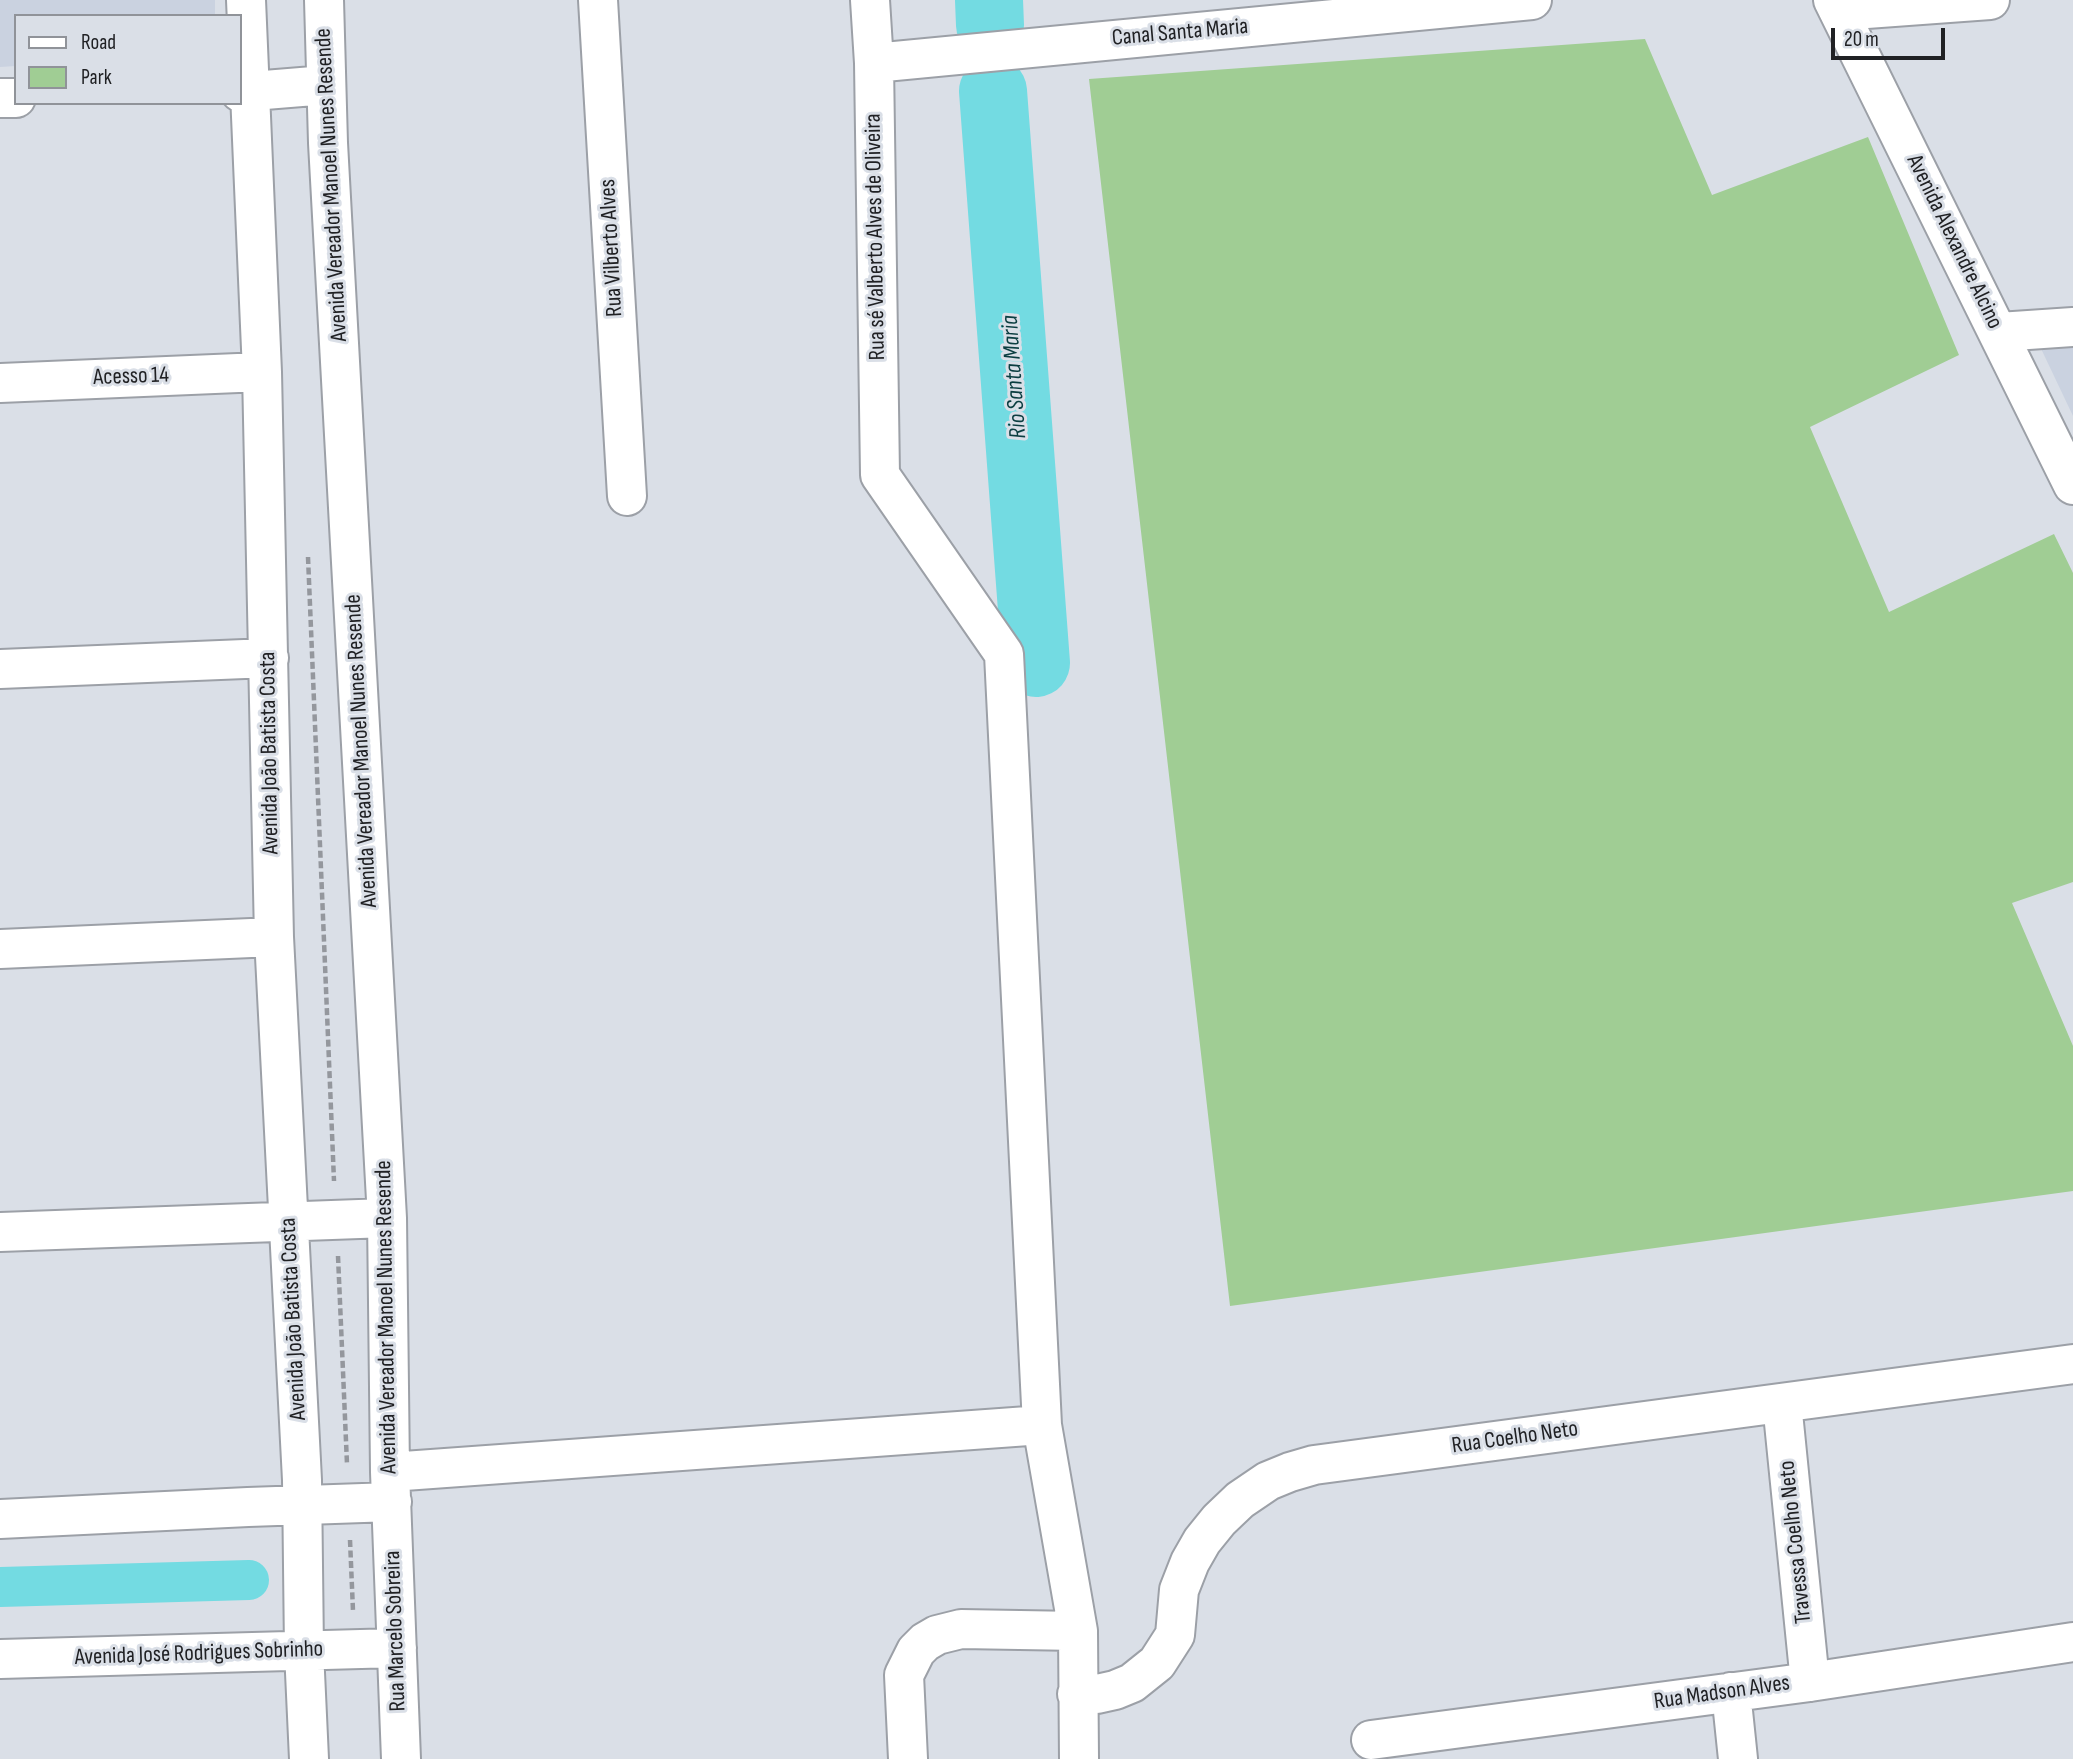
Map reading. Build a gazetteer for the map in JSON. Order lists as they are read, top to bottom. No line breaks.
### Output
{"streets":{"street":["Canal Santa Maria","Avenida Vereador Manoel Nunes Resende","Rua sé Valberto Alves de Oliveira","Avenida Alexandre Alcino","Rua Vilberto Alves","Acesso 14","Avenida João Batista Costa","Rua Coelho Neto","Travessa Coelho Neto","Rua Marcelo Sobreira","Avenida José Rodrigues Sobrinho","Rua Madson Alves"]},"crossings":[["Canal Santa Maria","Rua sé Valberto Alves de Oliveira"],["Avenida Vereador Manoel Nunes Resende","Rua Marcelo Sobreira"],["Acesso 14","Avenida João Batista Costa"],["Rua Coelho Neto","Travessa Coelho Neto"],["Travessa Coelho Neto","Rua Madson Alves"],["Rua Marcelo Sobreira","Avenida José Rodrigues Sobrinho"]],"water":["Rio Santa Maria"],"legend":["Road","Park"],"scale_bar":"20 m"}
